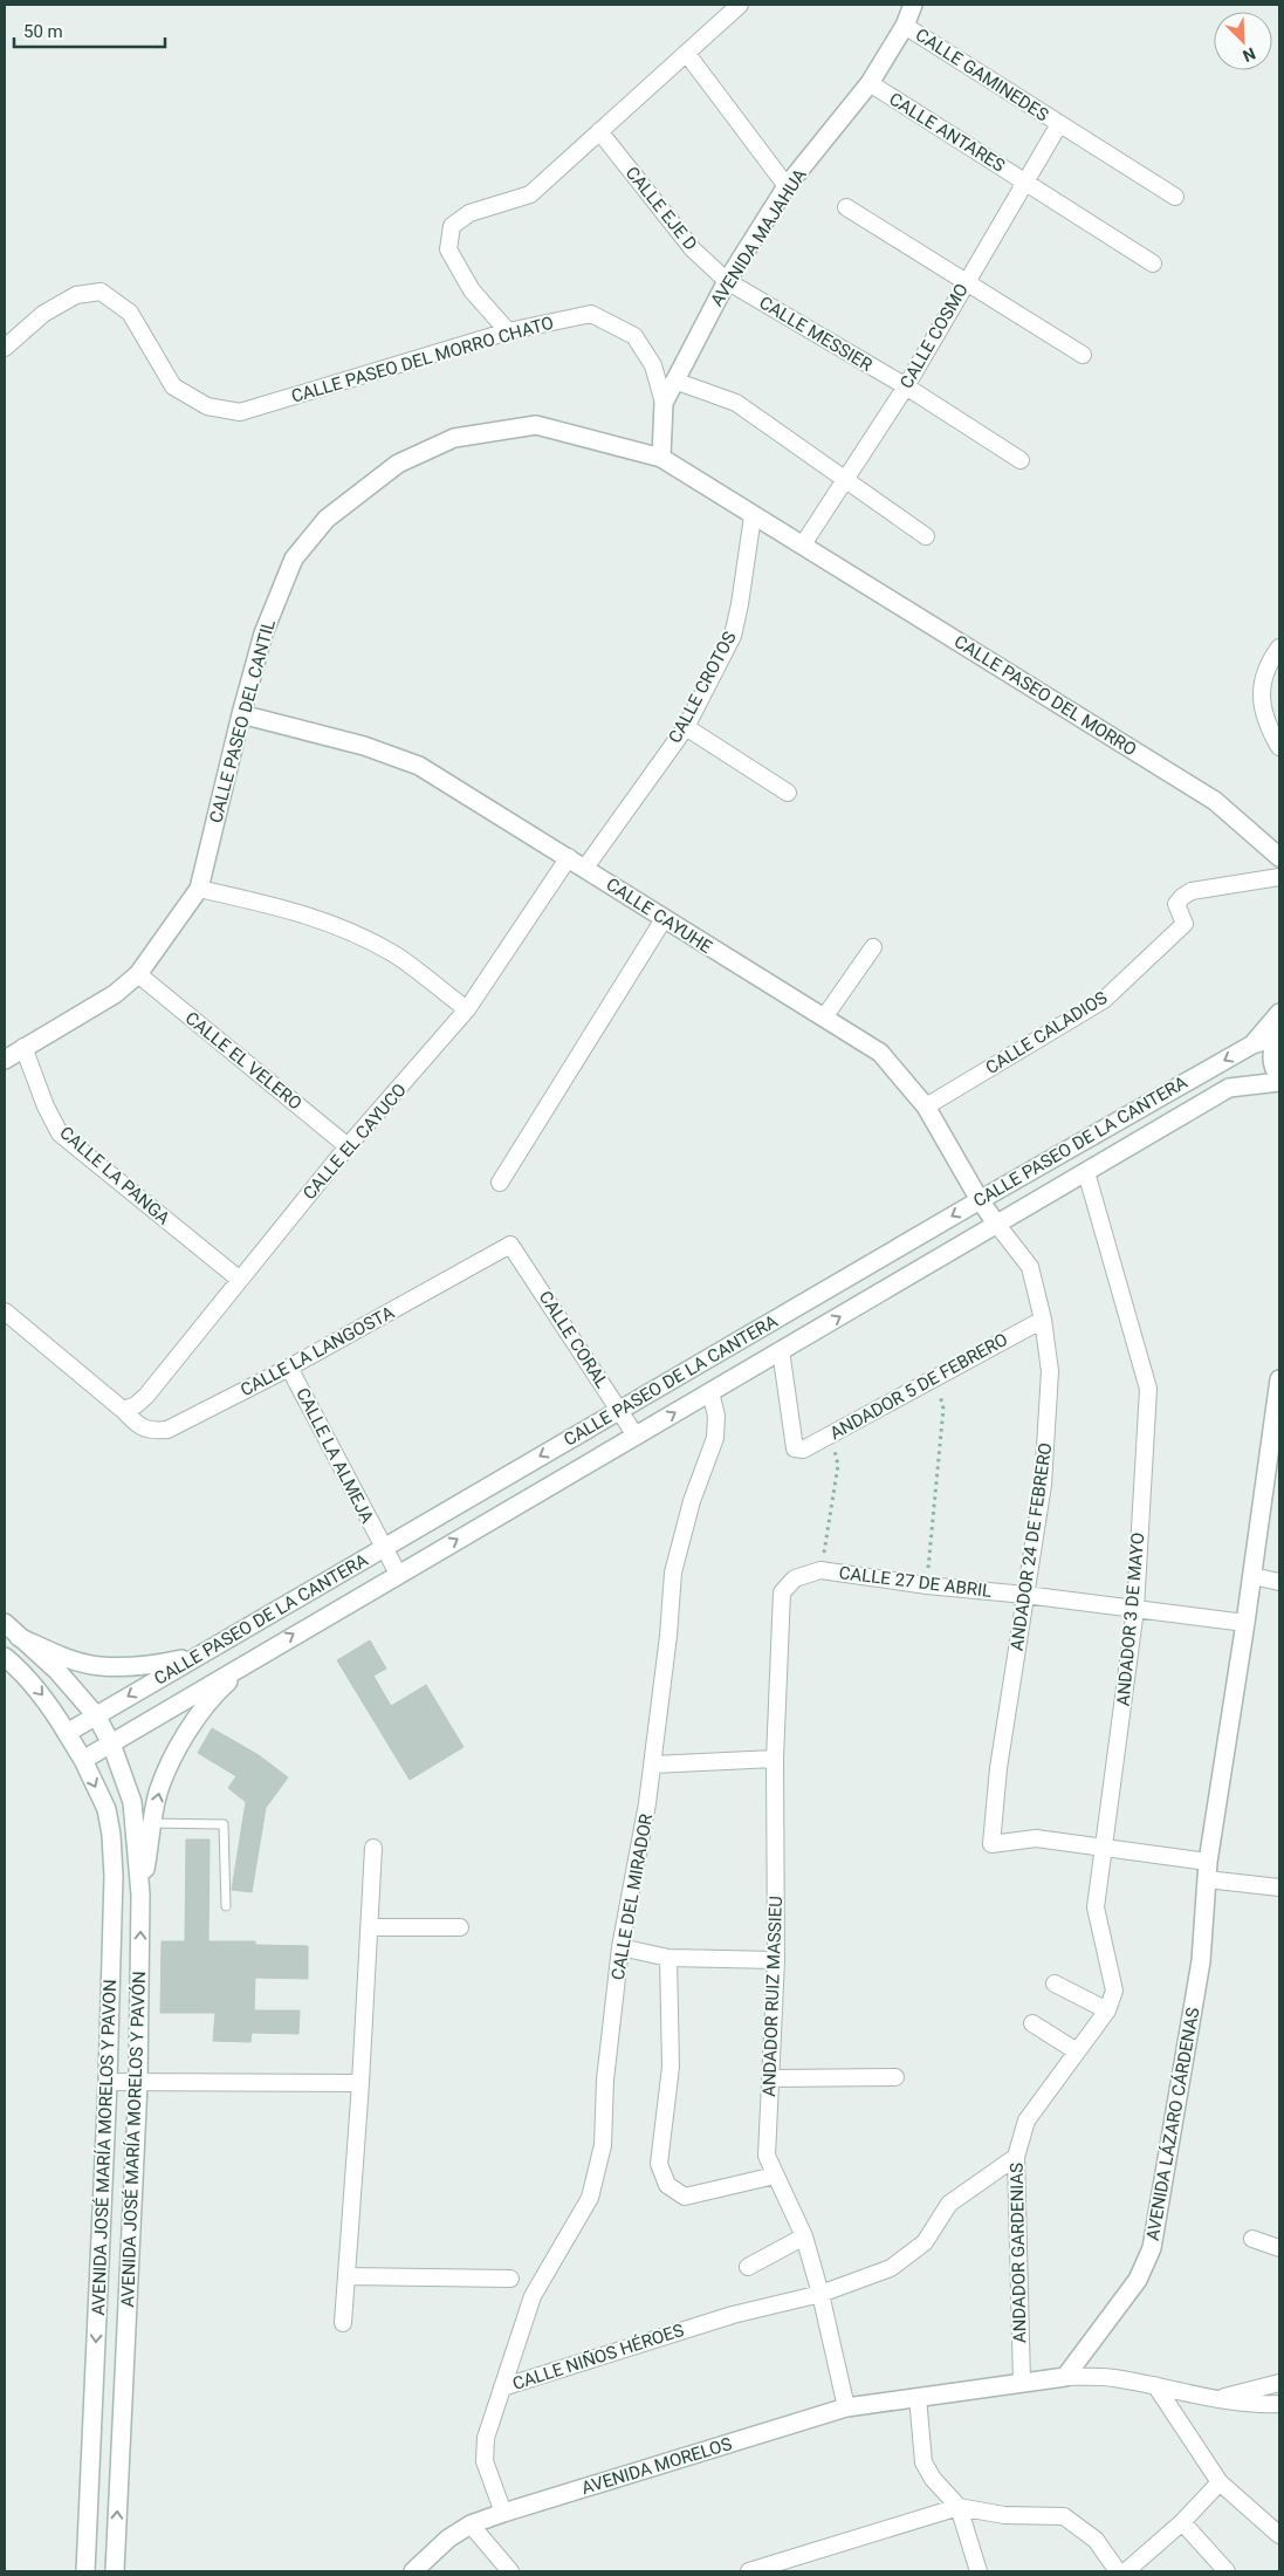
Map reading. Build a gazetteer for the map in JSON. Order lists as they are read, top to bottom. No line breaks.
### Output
{"streets":{"street":["CALLE GAMINEDES","CALLE ANTARES","CALLE EJE D","AVENIDA MAJAHUA","CALLE MESSIER","CALLE COSMO","CALLE PASEO DEL MORRO CHATO","CALLE CROTOS","CALLE PASEO DEL MORRO","CALLE PASEO DEL CANTIL","CALLE CAYUHE","CALLE CALADIOS","CALLE EL VELERO","CALLE EL CAYUCO","CALLE PASEO DE LA CANTERA","CALLE LA PANGA","CALLE CORAL","CALLE LA LANGOSTA","ANDADOR 5 DE FEBRERO","CALLE LA ALMEJA","ANDADOR 24 DE FEBRERO","CALLE 27 DE ABRIL","ANDADOR 3 DE MAYO","CALLE DEL MIRADOR","ANDADOR RUIZ MASSIEU","AVENIDA LÁZARO CÁRDENAS","AVENIDA JOSÉ MARÍA MORELOS Y PAVÓN","AVENIDA JOSÉ MARÍA MORELOS Y PAVON","ANDADOR GARDENIAS","CALLE NIÑOS HÉROES","AVENIDA MORELOS"]},"crossings":[["CALLE GAMINEDES","AVENIDA MAJAHUA"],["CALLE GAMINEDES","CALLE COSMO"],["CALLE ANTARES","AVENIDA MAJAHUA"],["CALLE ANTARES","CALLE COSMO"],["CALLE EJE D","AVENIDA MAJAHUA"],["CALLE EJE D","CALLE MESSIER"],["AVENIDA MAJAHUA","CALLE MESSIER"],["AVENIDA MAJAHUA","CALLE PASEO DEL MORRO CHATO"],["AVENIDA MAJAHUA","CALLE PASEO DEL CANTIL"],["CALLE MESSIER","CALLE COSMO"],["CALLE COSMO","CALLE PASEO DEL MORRO"],["CALLE COSMO","CALLE PASEO DEL CANTIL"],["CALLE CROTOS","CALLE PASEO DEL CANTIL"],["CALLE CROTOS","CALLE CAYUHE"],["CALLE PASEO DEL MORRO","CALLE PASEO DEL CANTIL"],["CALLE PASEO DEL CANTIL","CALLE CAYUHE"],["CALLE PASEO DEL CANTIL","CALLE EL VELERO"],["CALLE PASEO DEL CANTIL","CALLE LA PANGA"],["CALLE CAYUHE","CALLE CALADIOS"],["CALLE CAYUHE","CALLE EL CAYUCO"],["CALLE CAYUHE","CALLE PASEO DE LA CANTERA"],["CALLE CAYUHE","ANDADOR 24 DE FEBRERO"],["CALLE EL VELERO","CALLE EL CAYUCO"],["CALLE EL CAYUCO","CALLE LA PANGA"],["CALLE EL CAYUCO","CALLE LA LANGOSTA"],["CALLE PASEO DE LA CANTERA","CALLE CORAL"],["CALLE PASEO DE LA CANTERA","ANDADOR 5 DE FEBRERO"],["CALLE PASEO DE LA CANTERA","CALLE LA ALMEJA"],["CALLE PASEO DE LA CANTERA","ANDADOR 24 DE FEBRERO"],["CALLE PASEO DE LA CANTERA","ANDADOR 3 DE MAYO"],["CALLE PASEO DE LA CANTERA","CALLE DEL MIRADOR"],["CALLE PASEO DE LA CANTERA","AVENIDA JOSÉ MARÍA MORELOS Y PAVON"],["CALLE CORAL","CALLE LA LANGOSTA"],["CALLE LA LANGOSTA","CALLE LA ALMEJA"],["ANDADOR 5 DE FEBRERO","ANDADOR 24 DE FEBRERO"],["ANDADOR 24 DE FEBRERO","CALLE 27 DE ABRIL"],["ANDADOR 24 DE FEBRERO","ANDADOR 3 DE MAYO"],["CALLE 27 DE ABRIL","ANDADOR 3 DE MAYO"],["CALLE 27 DE ABRIL","ANDADOR RUIZ MASSIEU"],["CALLE 27 DE ABRIL","AVENIDA LÁZARO CÁRDENAS"],["ANDADOR 3 DE MAYO","ANDADOR GARDENIAS"],["CALLE DEL MIRADOR","CALLE NIÑOS HÉROES"],["ANDADOR RUIZ MASSIEU","CALLE NIÑOS HÉROES"],["ANDADOR RUIZ MASSIEU","AVENIDA MORELOS"],["AVENIDA LÁZARO CÁRDENAS","AVENIDA MORELOS"],["AVENIDA JOSÉ MARÍA MORELOS Y PAVÓN","AVENIDA JOSÉ MARÍA MORELOS Y PAVON"],["ANDADOR GARDENIAS","CALLE NIÑOS HÉROES"],["ANDADOR GARDENIAS","AVENIDA MORELOS"],["CALLE NIÑOS HÉROES","AVENIDA MORELOS"]],"one_way":["AVENIDA JOSÉ MARÍA MORELOS Y PAVÓN","AVENIDA JOSÉ MARÍA MORELOS Y PAVON"],"scale_bar":"50 m","north":"bottom right"}
